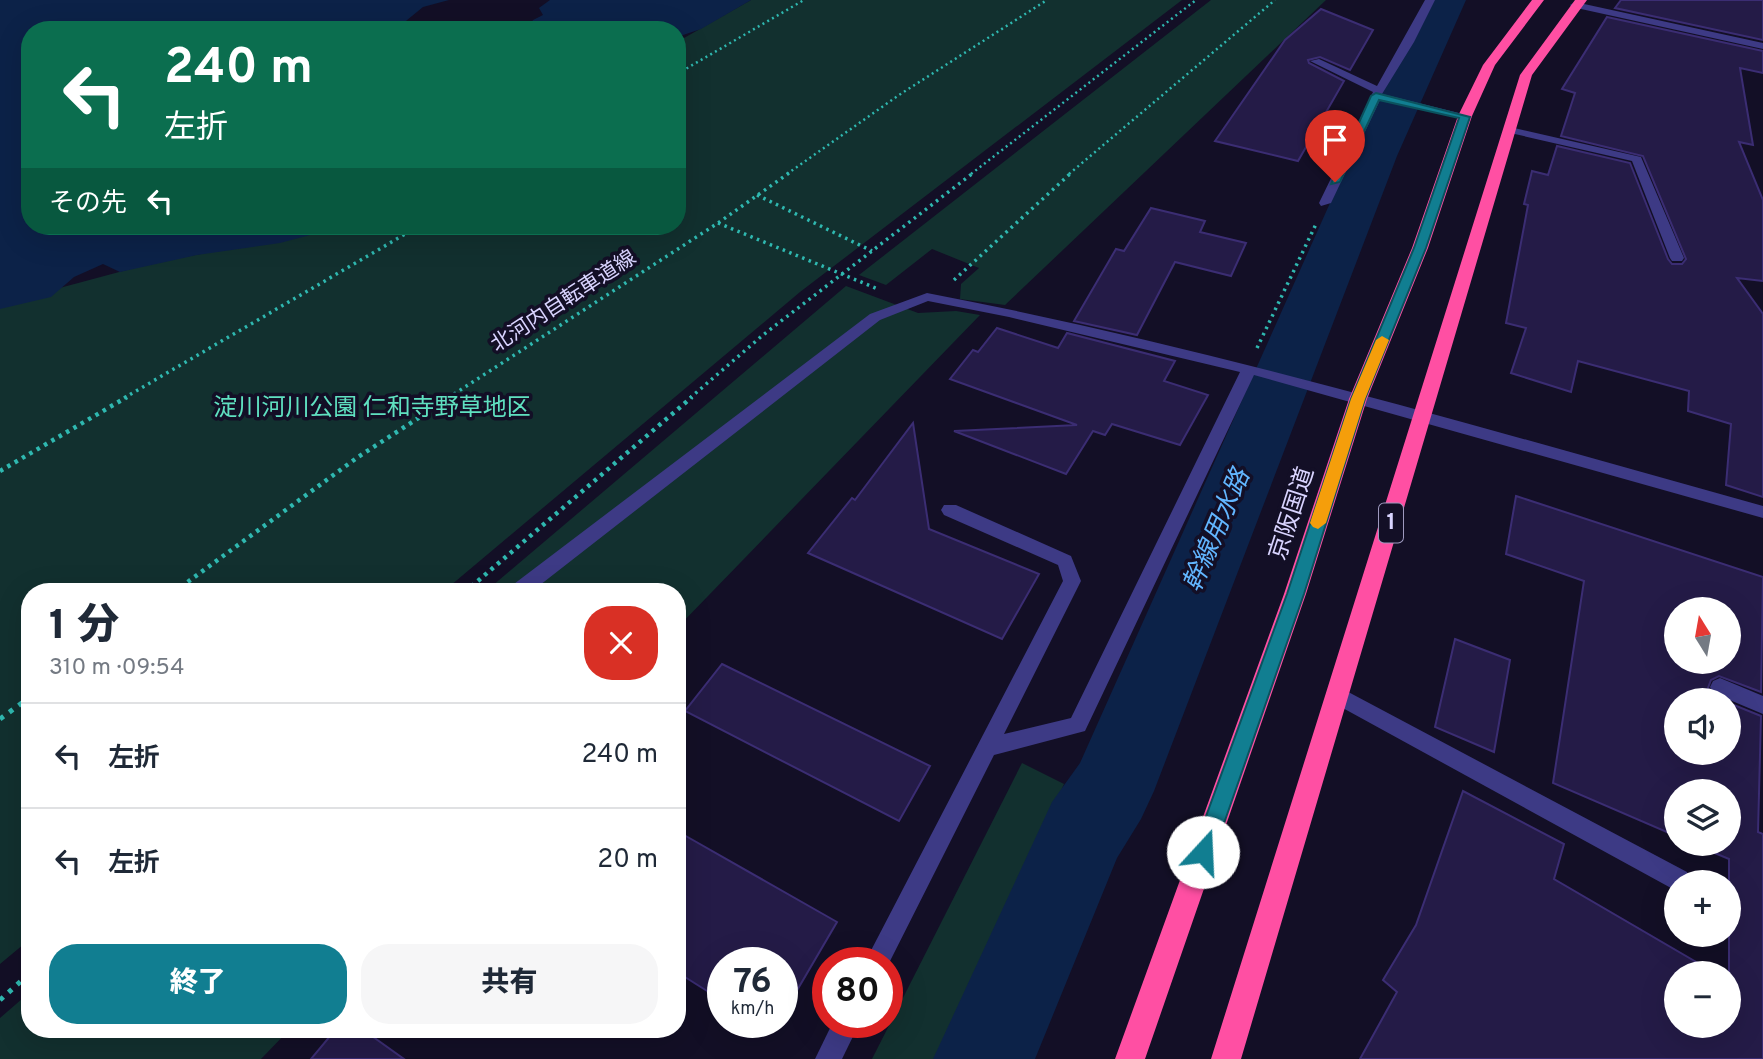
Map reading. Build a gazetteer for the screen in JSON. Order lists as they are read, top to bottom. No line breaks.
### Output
{"streets":{"highway":["京阪国道","1"],"path":["北河内自転車道線"]},"water":["幹線用水路"],"parks":["淀川河川公園 仁和寺野草地区"],"north":"top","page":{"turn":["240 m","左折"],"then":"その先","heading":["1 分","310 m · 09:54"],"map_buttons":["+","−"],"list":[{"name":"左折","value":"240 m"},{"name":"左折","value":"20 m"}],"buttons":["終了","共有"],"speed":"76 km/h","limit":"80"}}
